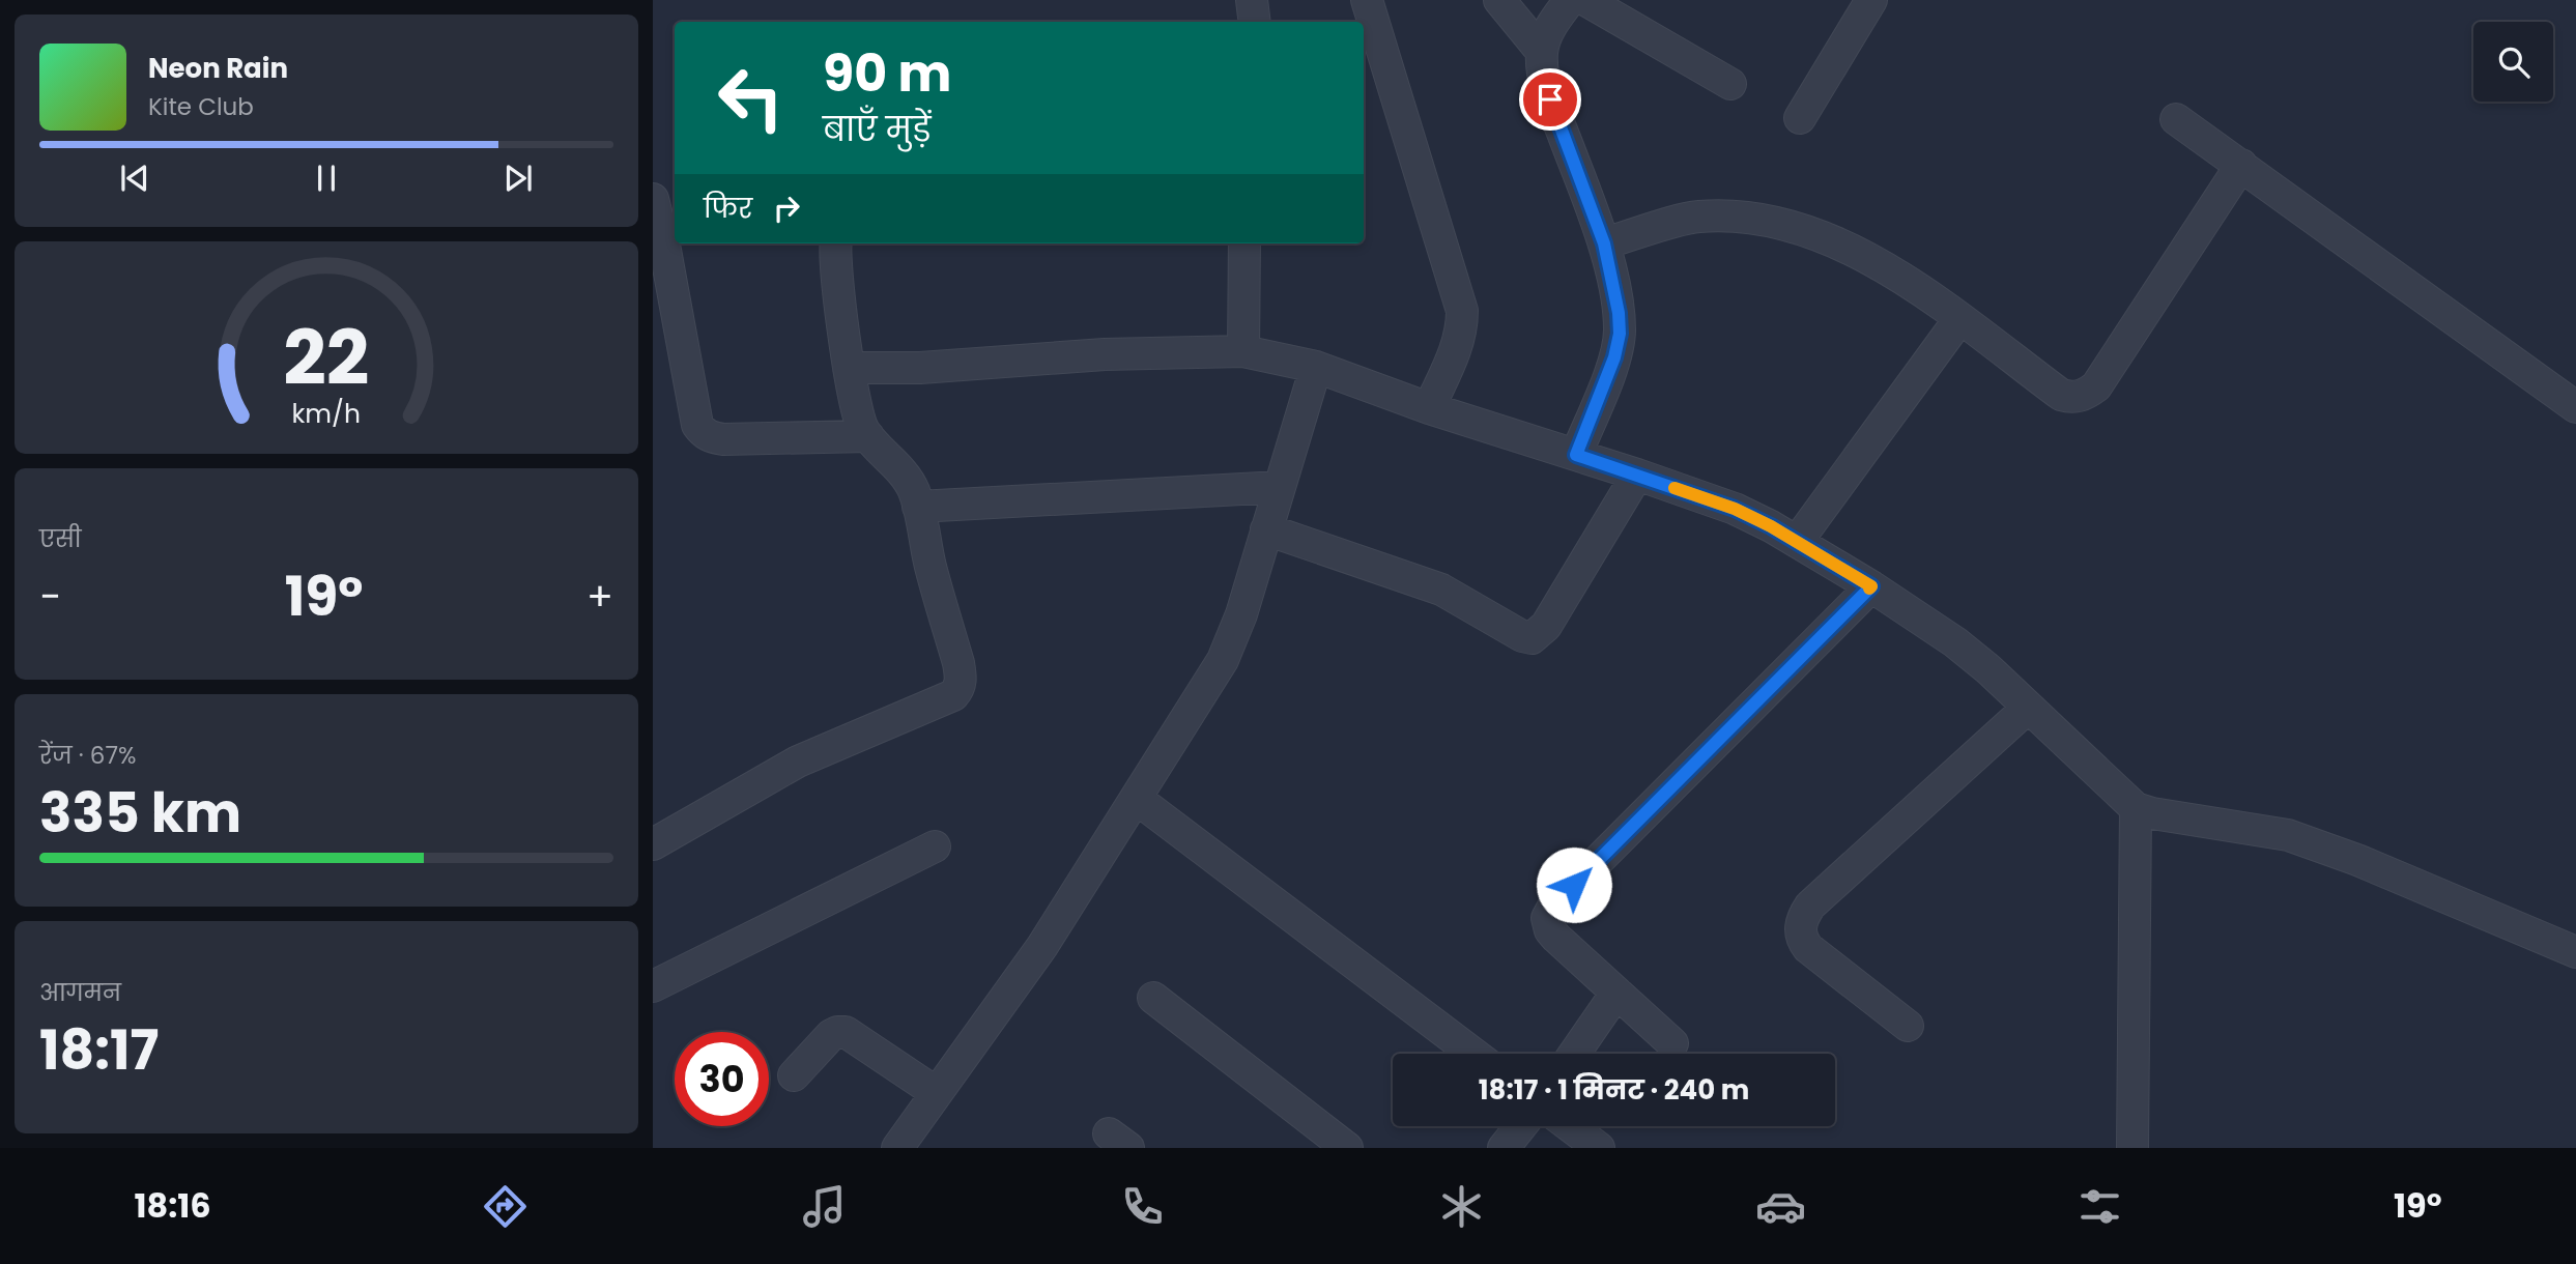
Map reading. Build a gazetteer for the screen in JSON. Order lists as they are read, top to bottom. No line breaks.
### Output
{"page":{"turn":["90 m","बाएँ मुड़ें"],"song":["Neon Rain","Kite Club"],"then":"फिर","tile":["एसी",["रेंज · 67%","335 km"],["आगमन","18:17"]],"heat":["−","19°","+"],"limit":"30","trip":"18:17 · 1 मिनट · 240 m","tabs":["18:16","19°"],"gauge":["22","km/h"]}}
